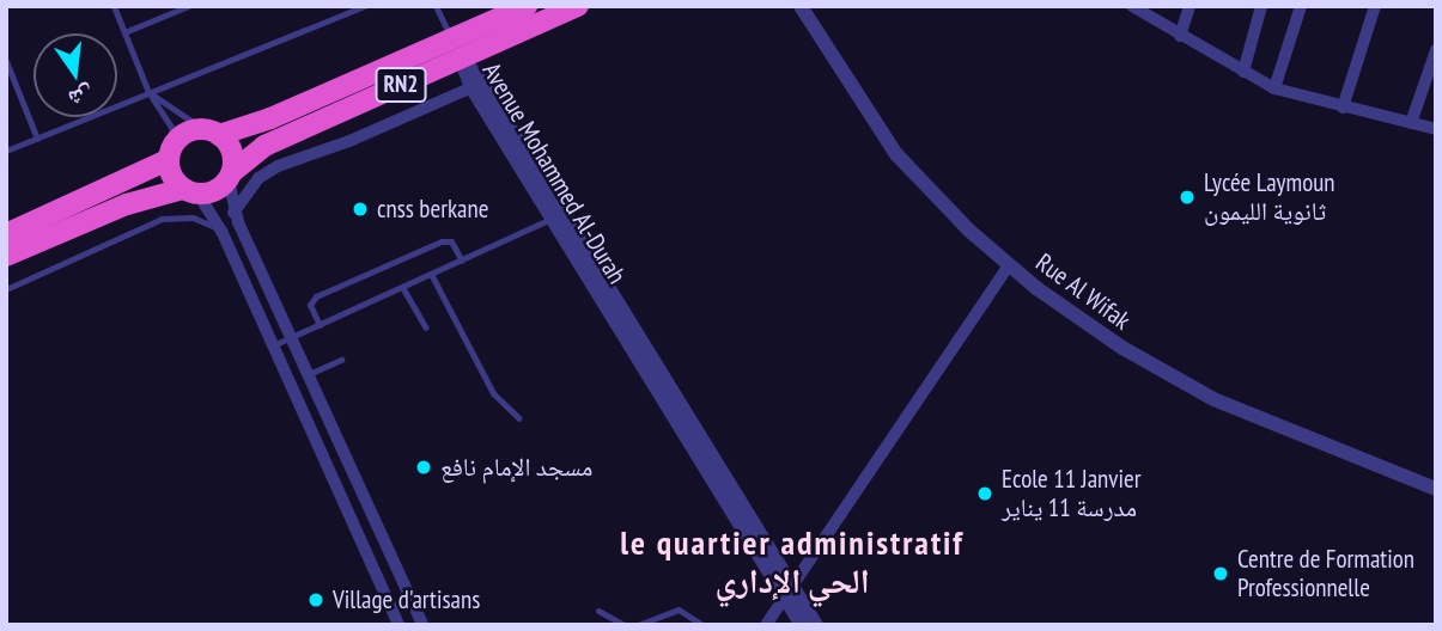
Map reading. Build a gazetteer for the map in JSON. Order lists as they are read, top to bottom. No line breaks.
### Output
{"streets":{"highway":["RN2"],"street":["Avenue Mohammed Al-Durah","Rue Al Wifak"]},"crossings":[["RN2","Avenue Mohammed Al-Durah"]],"districts":["le quartier administratif الحي الإداري"],"places":["Lycée Laymoun ثانوية الليمون","cnss berkane","مسجد الإمام نافع","Ecole 11 Janvier مدرسة 11 يناير","Centre de Formation Professionnelle","Village d'artisans"],"north":"bottom"}
